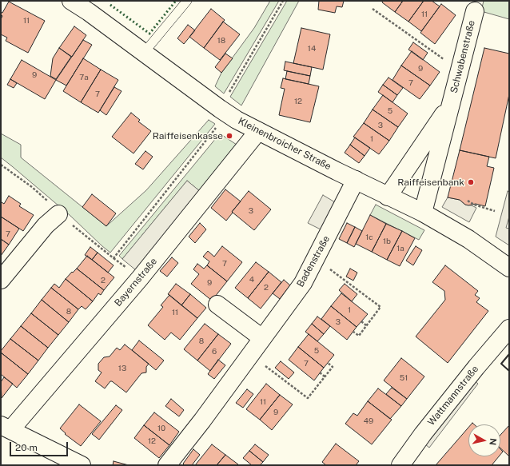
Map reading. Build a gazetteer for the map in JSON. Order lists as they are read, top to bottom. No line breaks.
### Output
{"streets":{"street":["Schwabenstraße","Kleinenbroicher Straße","Badenstraße","Bayernstraße","Wattmannstraße"]},"crossings":[["Schwabenstraße","Kleinenbroicher Straße"],["Kleinenbroicher Straße","Badenstraße"],["Kleinenbroicher Straße","Bayernstraße"]],"places":["Raiffeisenkasse","Raiffeisenbank"],"house_numbers":["11","11","18","14","9","9","7a","7","7","12","5","3","1","3","7","1c","1b","1a","7","4","2","9","2","1","8","11","3","8","5","6","7","13","51","11","9","49","10","12"],"scale_bar":"20 m","north":"right"}
